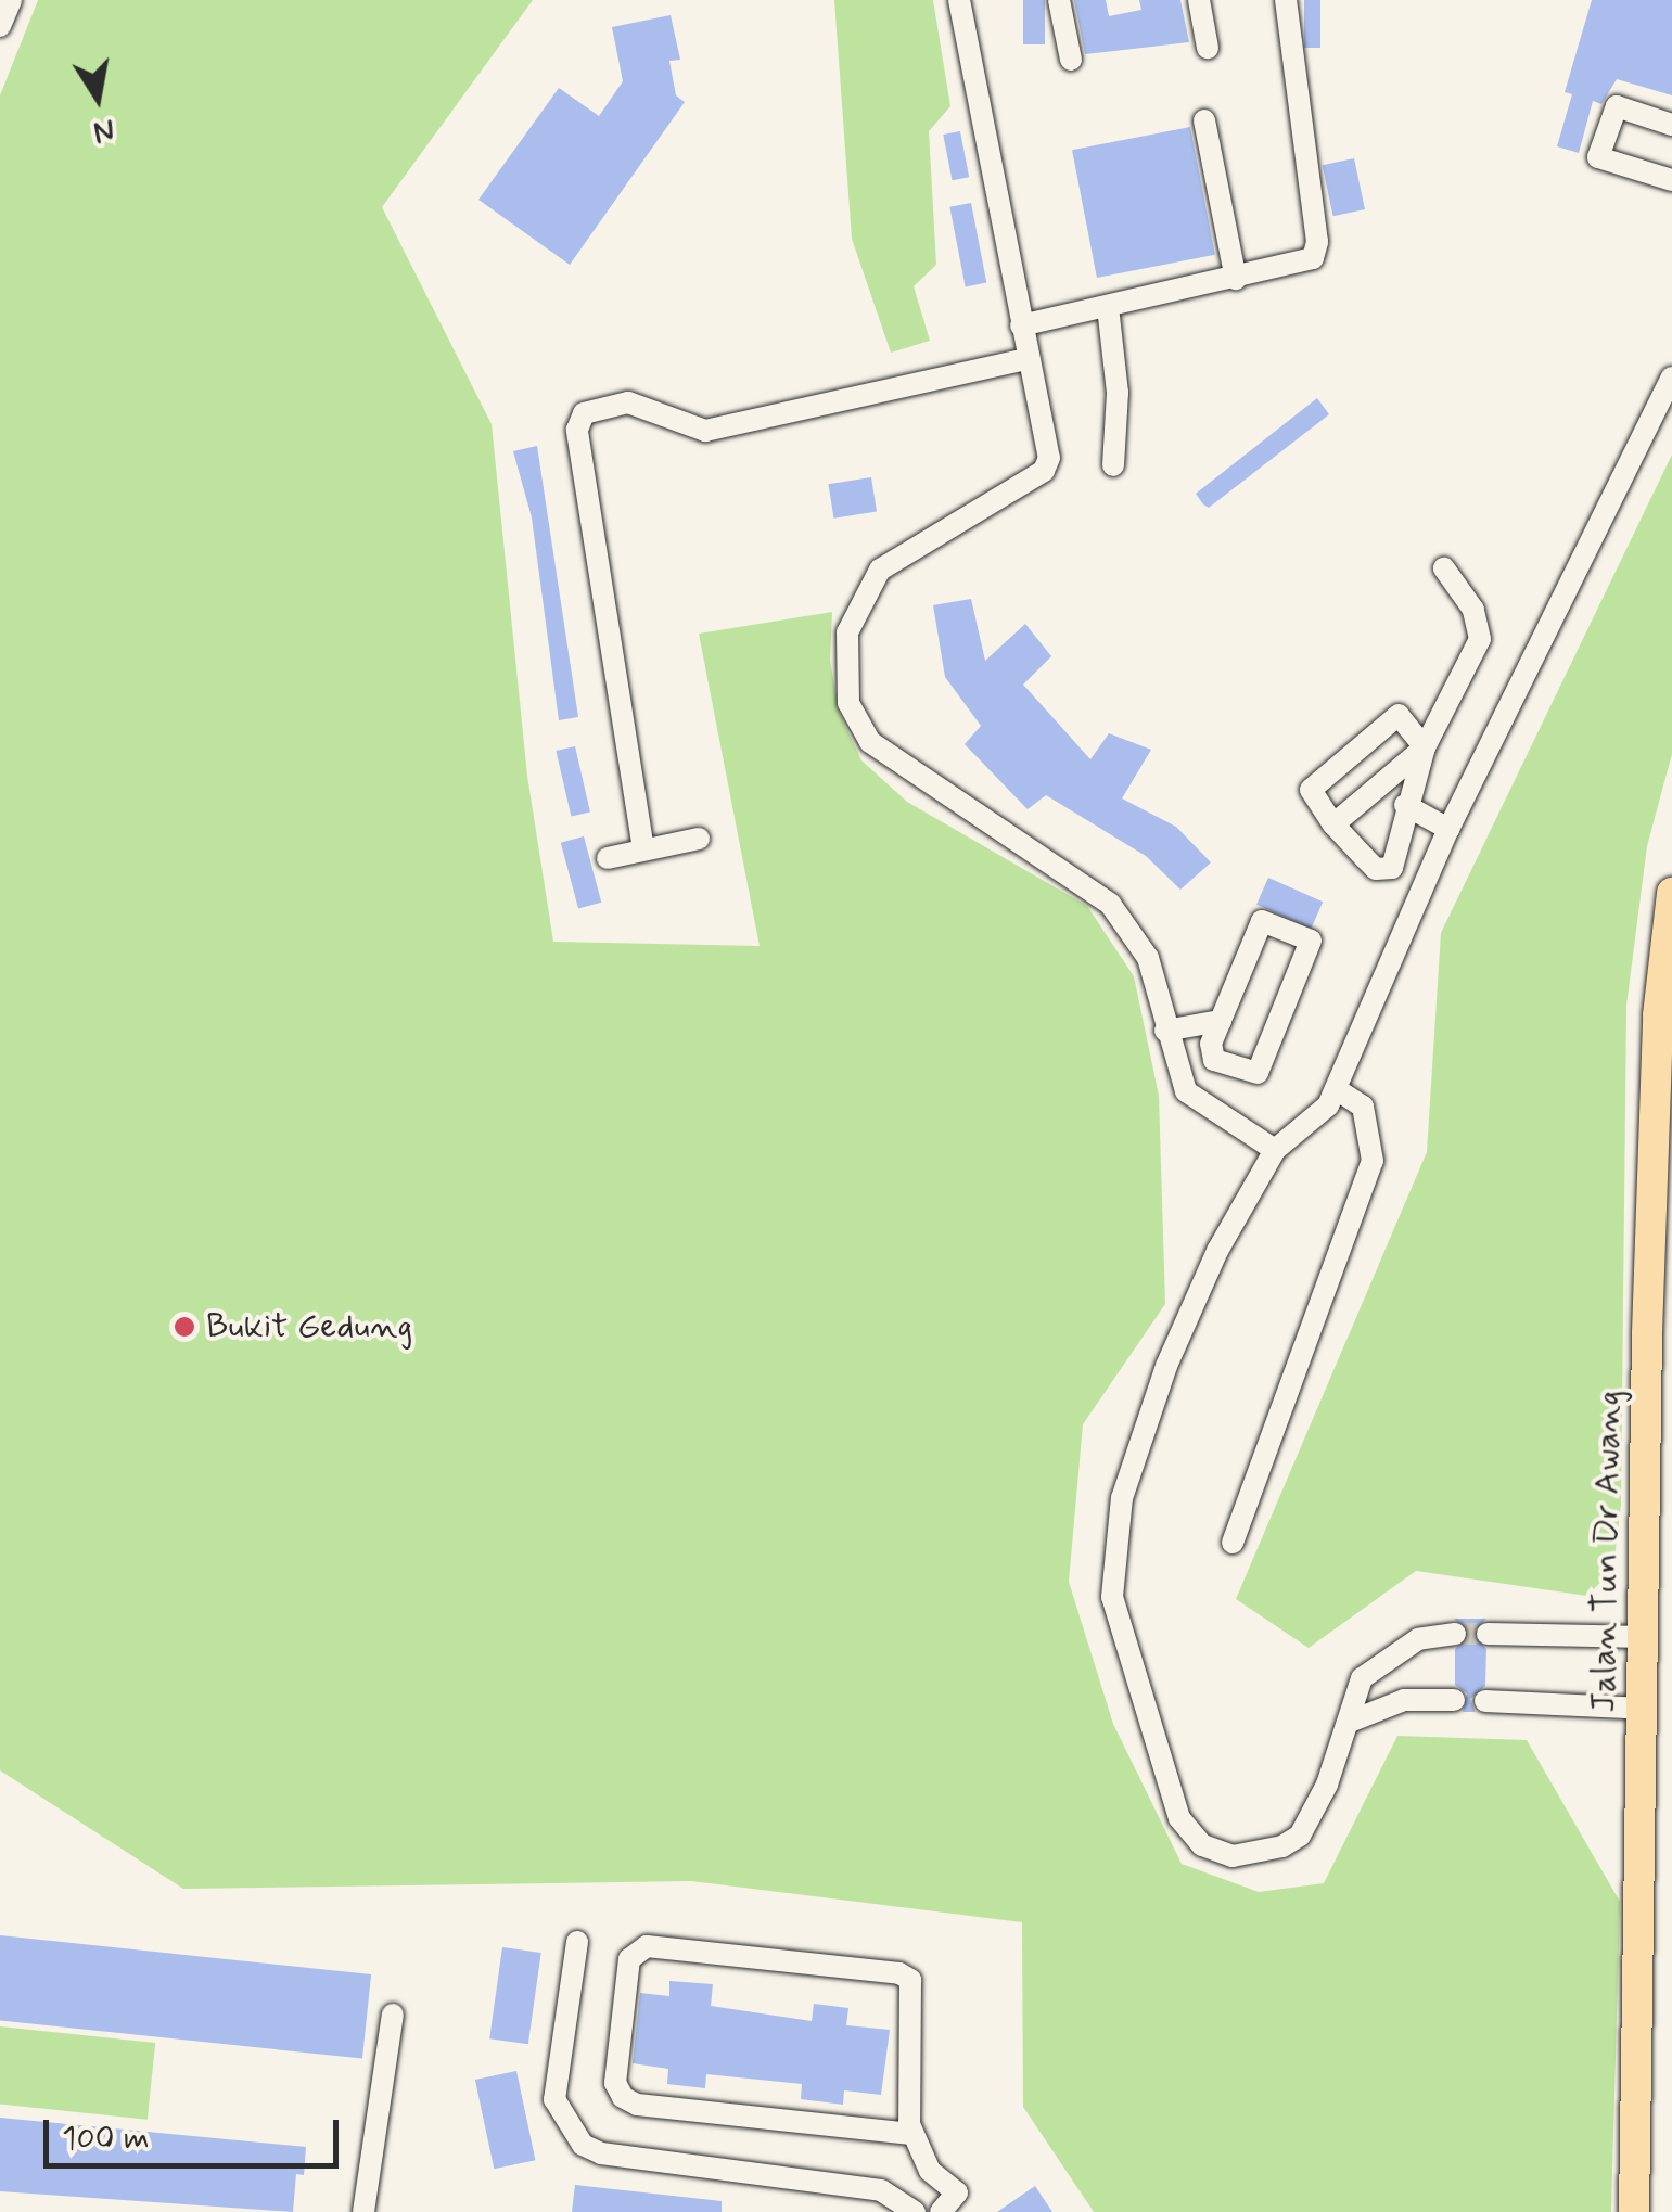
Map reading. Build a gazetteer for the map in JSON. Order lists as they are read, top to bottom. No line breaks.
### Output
{"streets":{"main road":["Jalan Tun Dr Awang"]},"places":["Bukit Gedung"],"scale_bar":"100 m","north":"bottom"}
